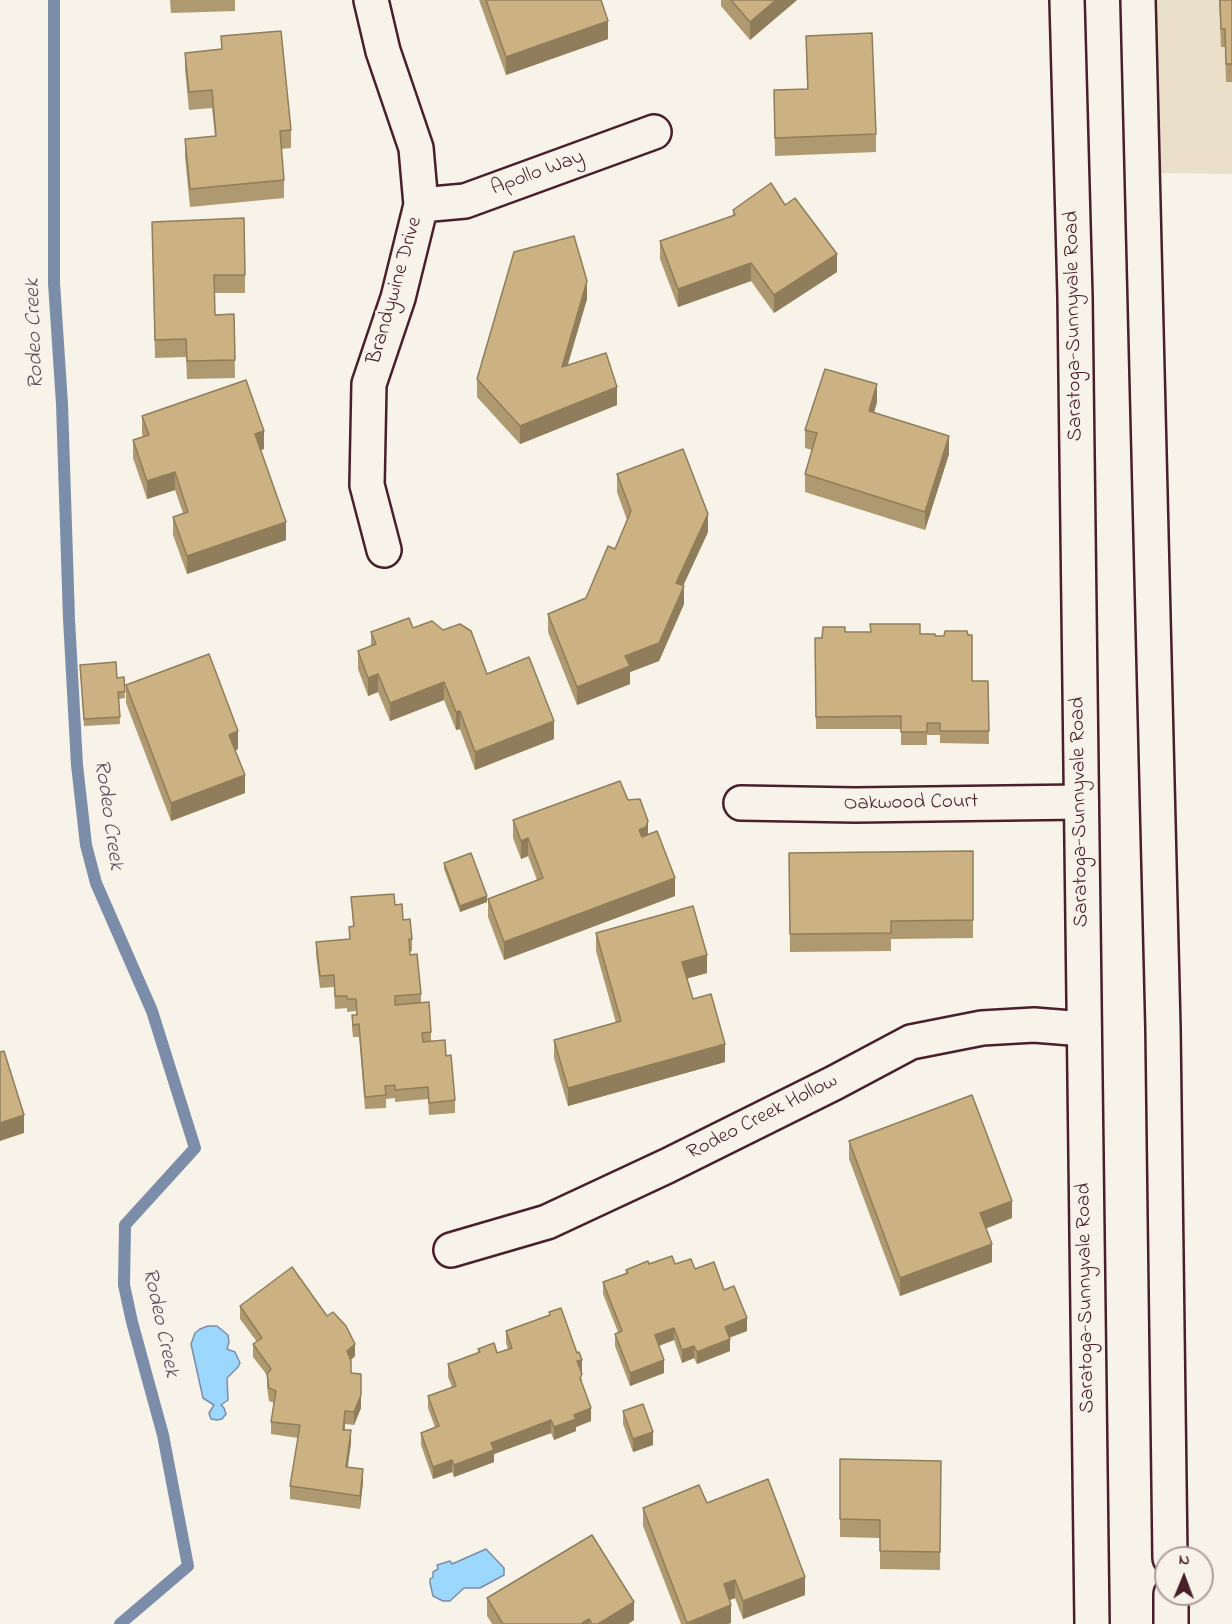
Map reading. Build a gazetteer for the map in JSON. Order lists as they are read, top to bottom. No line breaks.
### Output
{"streets":{"main road":["Apollo Way","Brandywine Drive","Saratoga-Sunnyvale Road","Oakwood Court","Rodeo Creek Hollow"]},"crossings":[["Apollo Way","Brandywine Drive"],["Saratoga-Sunnyvale Road","Oakwood Court"],["Saratoga-Sunnyvale Road","Rodeo Creek Hollow"]],"water":["Rodeo Creek"],"north":"top"}
